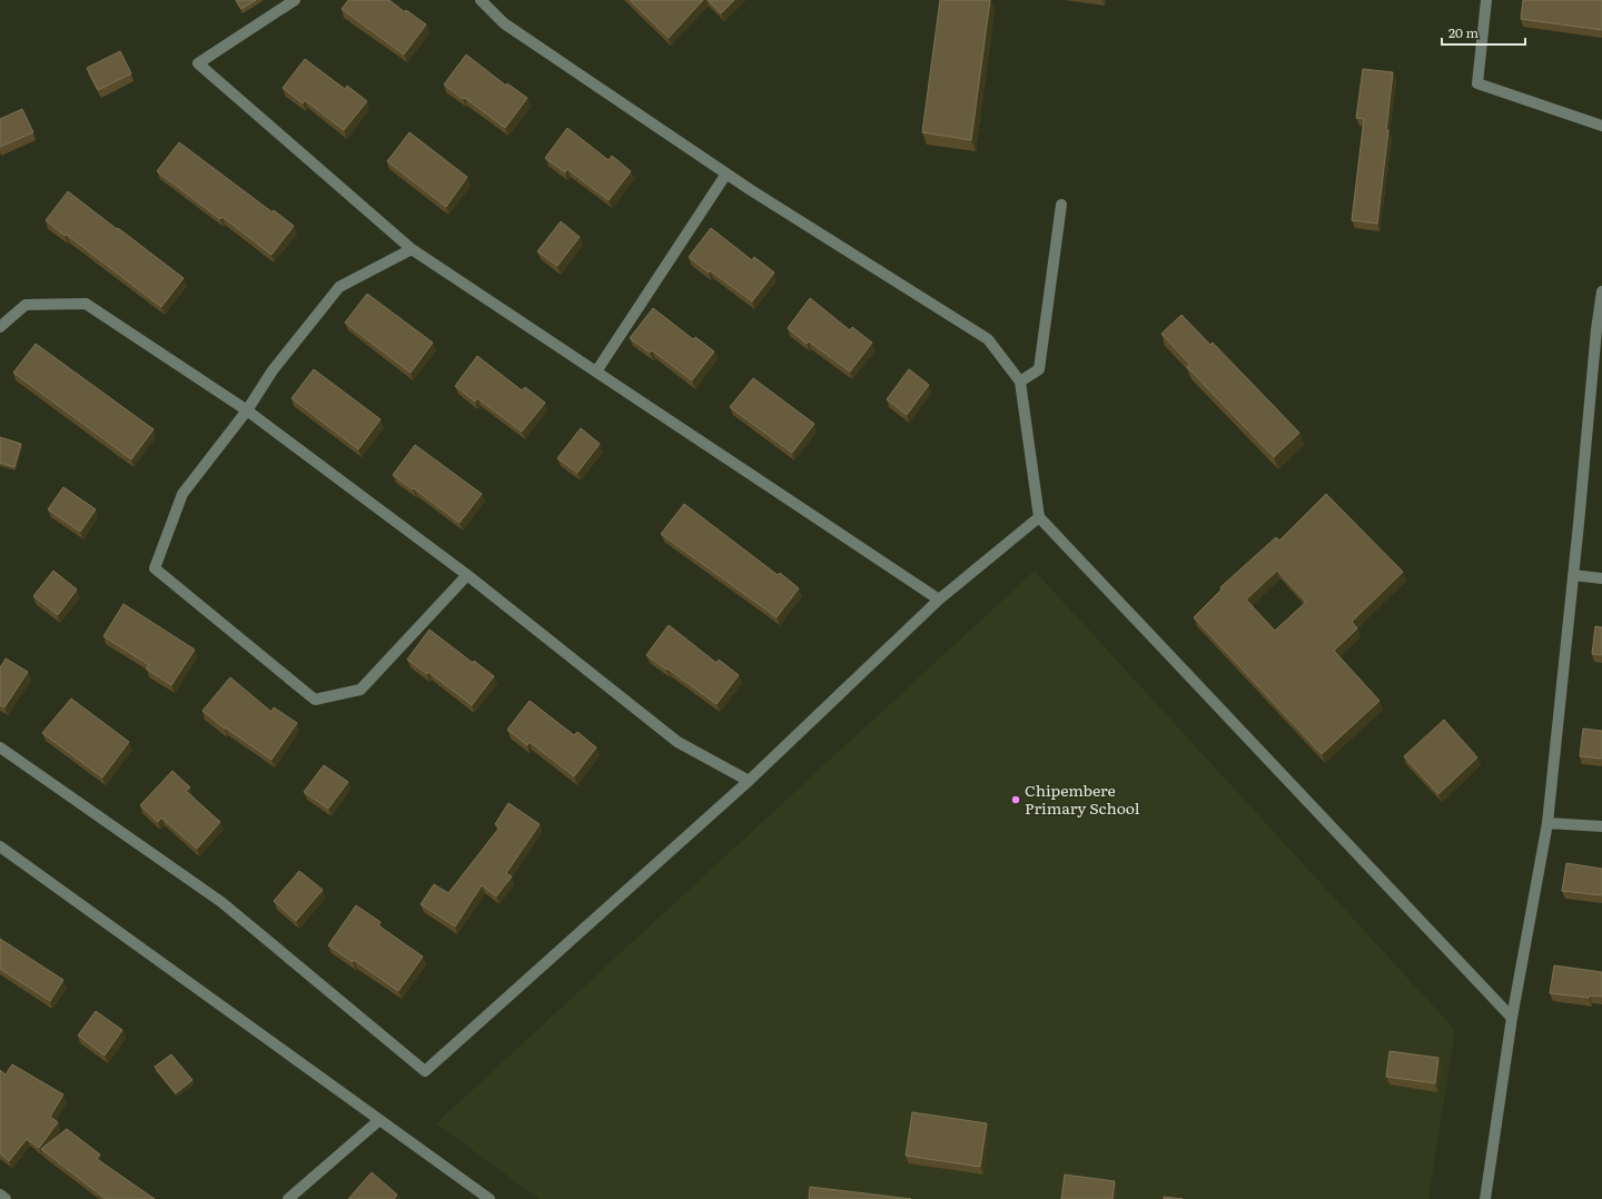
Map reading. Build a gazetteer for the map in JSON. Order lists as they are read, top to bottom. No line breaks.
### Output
{"places":["Chipembere Primary School"],"scale_bar":"20 m"}
